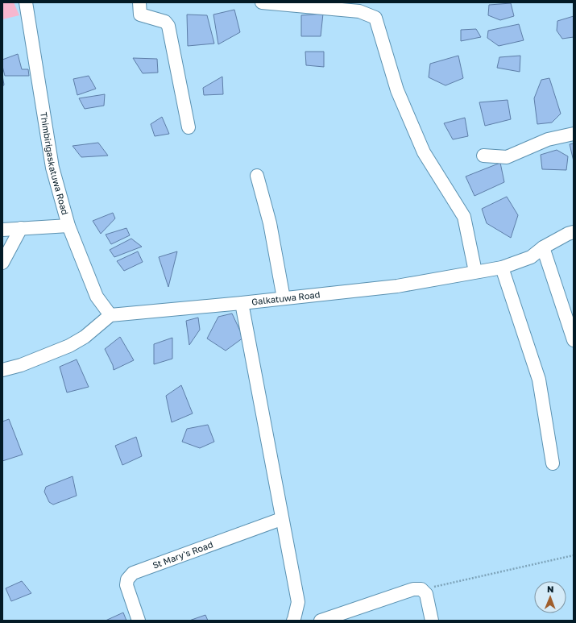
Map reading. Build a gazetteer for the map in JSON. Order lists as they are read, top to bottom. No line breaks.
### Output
{"streets":{"street":["Thimbirigaskatuwa Road","Galkatuwa Road","St Mary's Road"]},"crossings":[["Thimbirigaskatuwa Road","Galkatuwa Road"]],"north":"top"}
